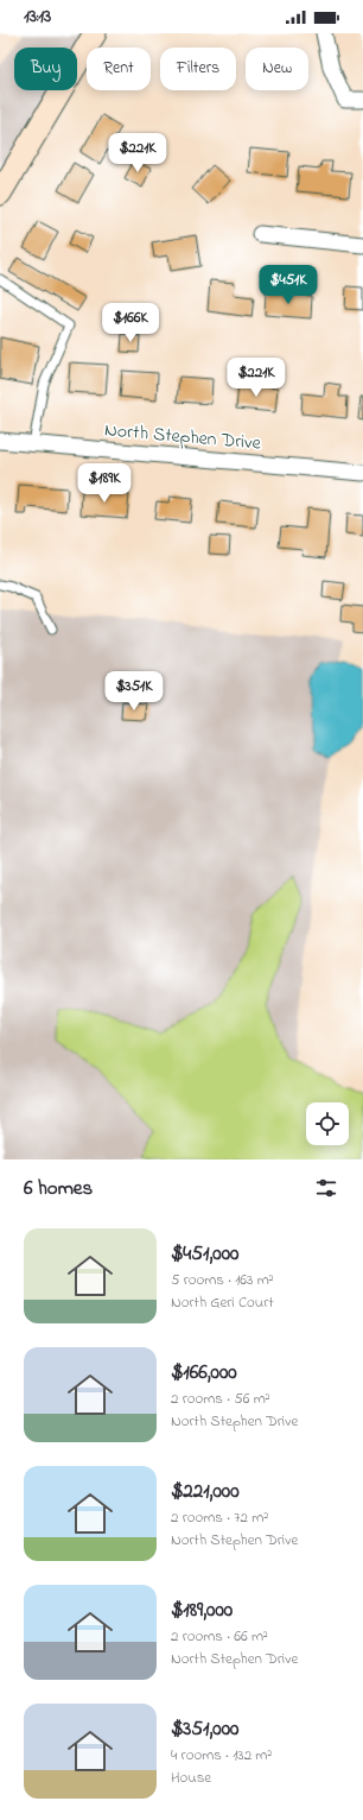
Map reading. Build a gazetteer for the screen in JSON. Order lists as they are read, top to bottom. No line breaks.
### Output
{"streets":{"street":["North Stephen Drive"]},"page":{"status":"13:13","chip":["Buy","Rent","Filters","New"],"price":["$221K","$451K","$166K","$221K","$189K","$351K"],"heading":"6 homes","list":[{"name":"$451,000","note":"5 rooms · 163 m² · North Geri Court"},{"name":"$166,000","note":"2 rooms · 56 m² · North Stephen Drive"},{"name":"$221,000","note":"2 rooms · 72 m² · North Stephen Drive"},{"name":"$189,000","note":"2 rooms · 66 m² · North Stephen Drive"},{"name":"$351,000","note":"4 rooms · 132 m² · House"}]}}
